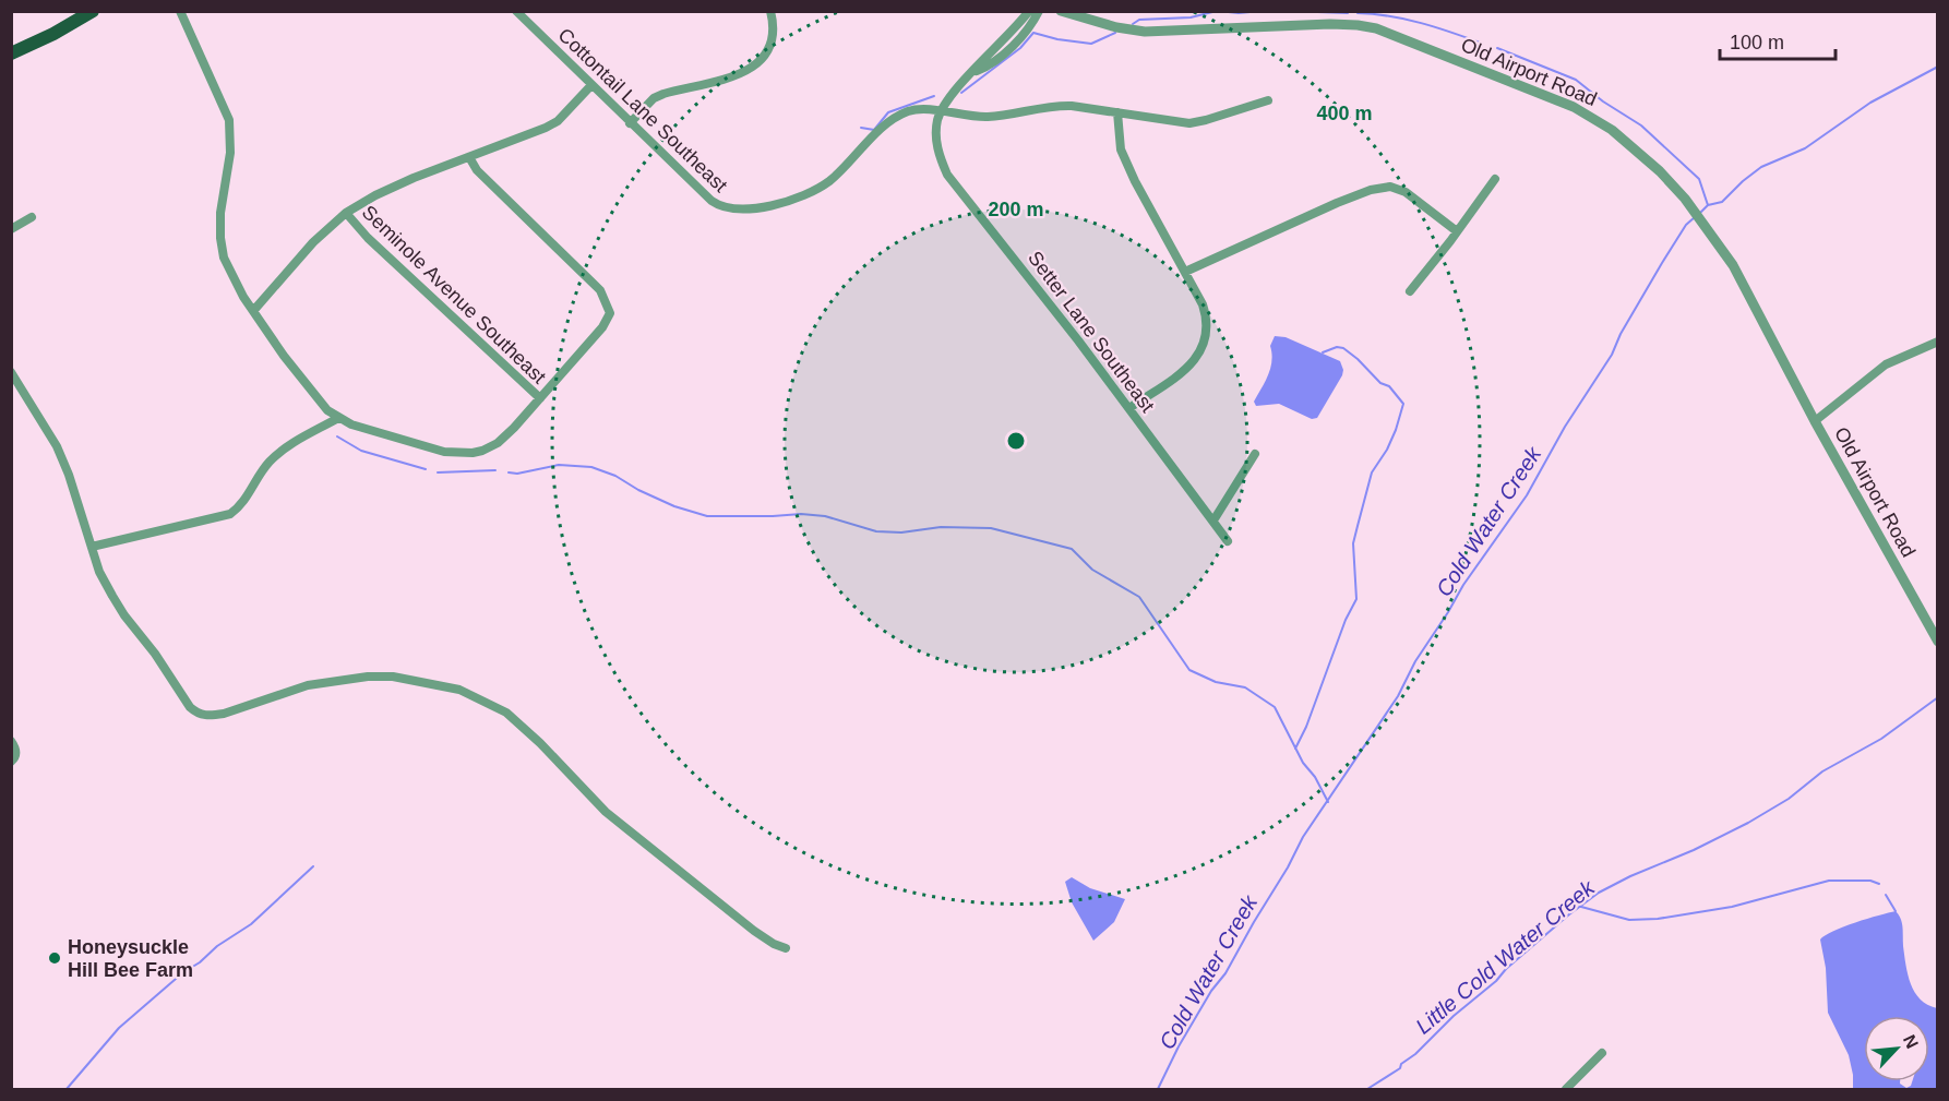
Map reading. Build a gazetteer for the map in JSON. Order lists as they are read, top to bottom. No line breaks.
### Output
{"streets":{"street":["Old Airport Road","Cottontail Lane Southeast","Seminole Avenue Southeast","Setter Lane Southeast"]},"crossings":[["Cottontail Lane Southeast","Setter Lane Southeast"]],"water":["Cold Water Creek","Little Cold Water Creek"],"places":["Honeysuckle Hill Bee Farm"],"scale_bar":"100 m","north":"top right","rings":["400 m","200 m"]}
